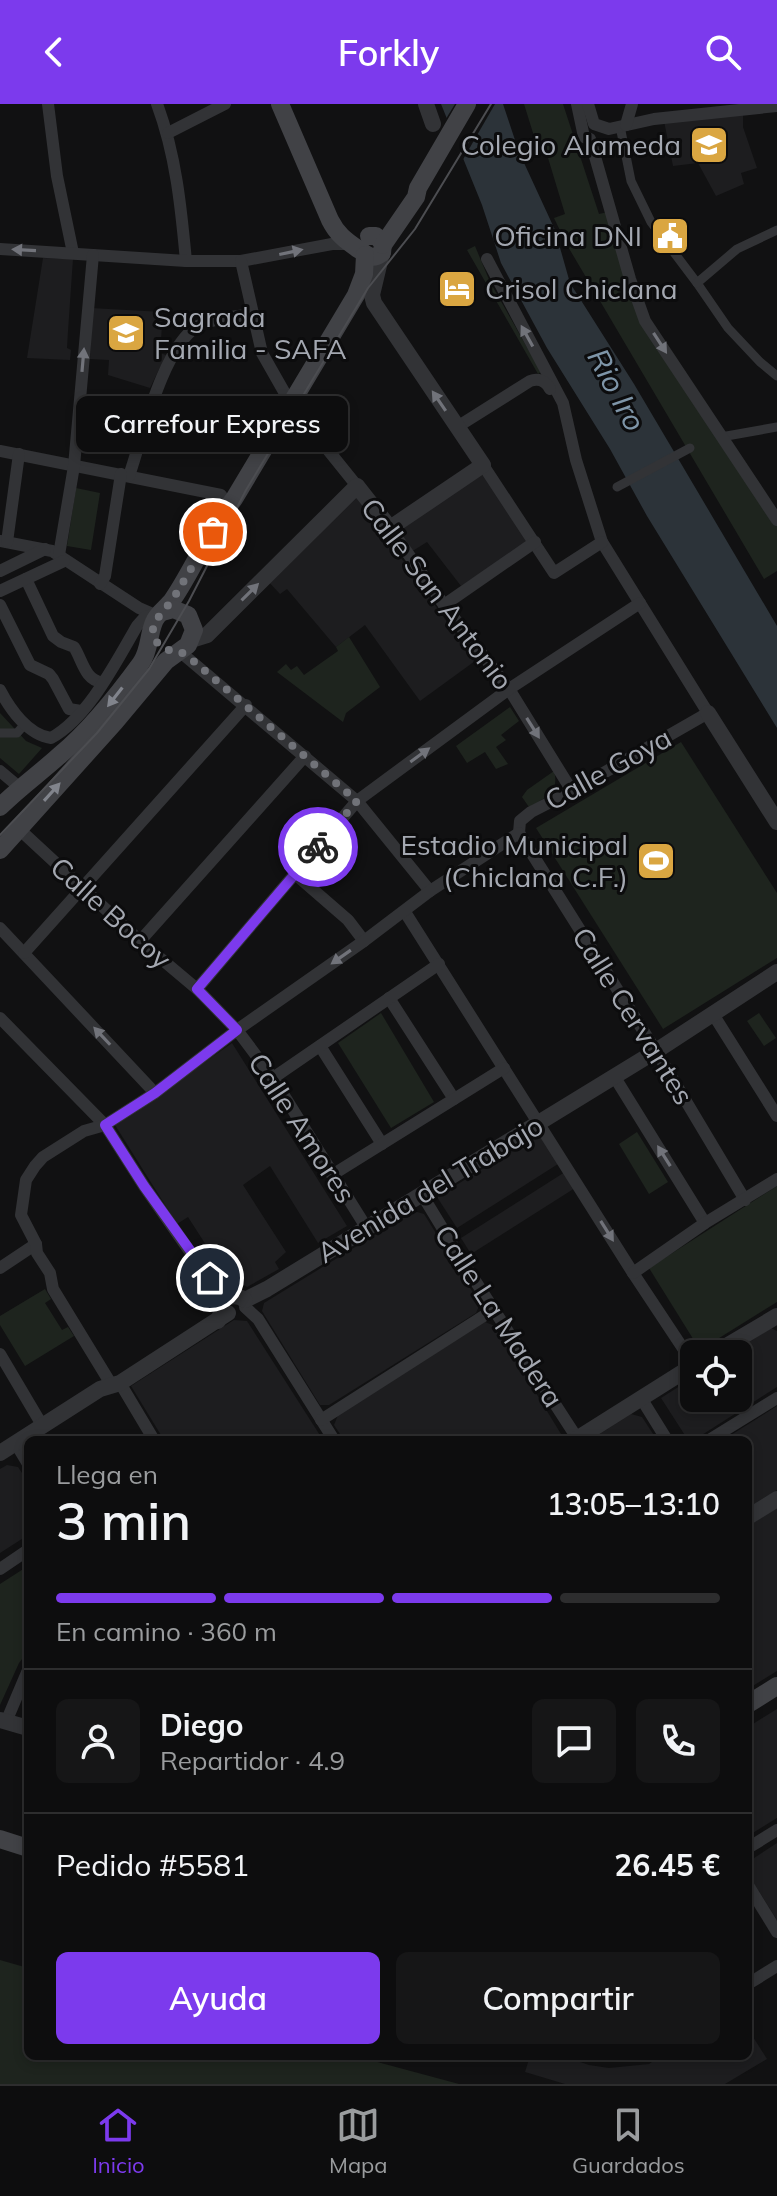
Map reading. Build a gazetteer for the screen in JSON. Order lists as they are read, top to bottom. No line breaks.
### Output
{"streets":{"street":["Calle San Antonio","Calle Goya","Calle Bocoy","Calle Cervantes","Calle Amores","Avenida del Trabajo","Calle La Madera"]},"crossings":[["Calle San Antonio","Calle Goya"],["Calle Goya","Calle Bocoy"],["Calle Goya","Calle Cervantes"],["Calle Goya","Calle Amores"],["Calle Bocoy","Calle Amores"],["Calle Cervantes","Avenida del Trabajo"],["Calle Amores","Avenida del Trabajo"],["Avenida del Trabajo","Calle La Madera"]],"water":["Rio Iro"],"places":{"school or university":["Colegio Alameda","Sagrada Familia - SAFA"],"public building":["Oficina DNI"],"hotel":["Crisol Chiclana"],"other":["Carrefour Express"],"sports":["Estadio Municipal (Chiclana C.F.)"]},"page":{"header":"Forkly","bubble":"Carrefour Express","heading":["3 min","Llega en","13:05–13:10"],"panel":["Diego","Repartidor · 4.9","Pedido #5581","26.45 €"],"bar":"En camino · 360 m","buttons":["Ayuda","Compartir"],"tabs":["Inicio","Mapa","Guardados"]}}
